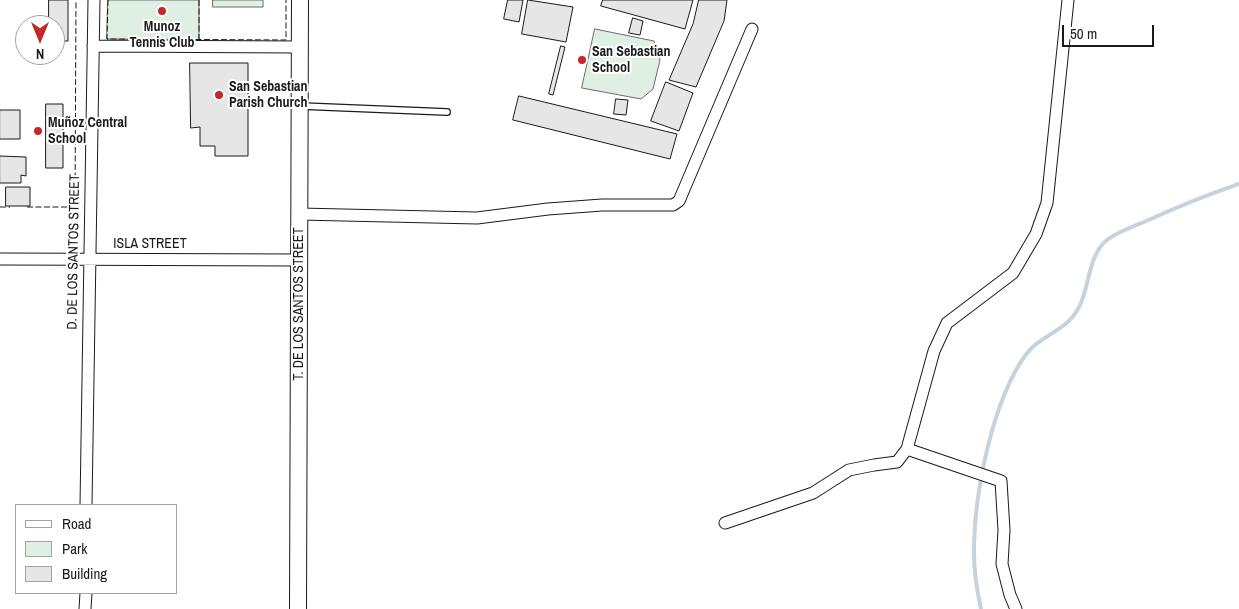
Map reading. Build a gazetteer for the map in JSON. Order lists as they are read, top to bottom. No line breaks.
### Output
{"streets":{"main road":["T. DE LOS SANTOS STREET"],"street":["ISLA STREET","D. DE LOS SANTOS STREET"]},"crossings":[["ISLA STREET","D. DE LOS SANTOS STREET"],["ISLA STREET","T. DE LOS SANTOS STREET"]],"places":["Munoz Tennis Club","San Sebastian School","San Sebastian Parish Church","Muñoz Central School"],"legend":["Road","Park","Building"],"scale_bar":"50 m","north":"bottom"}
